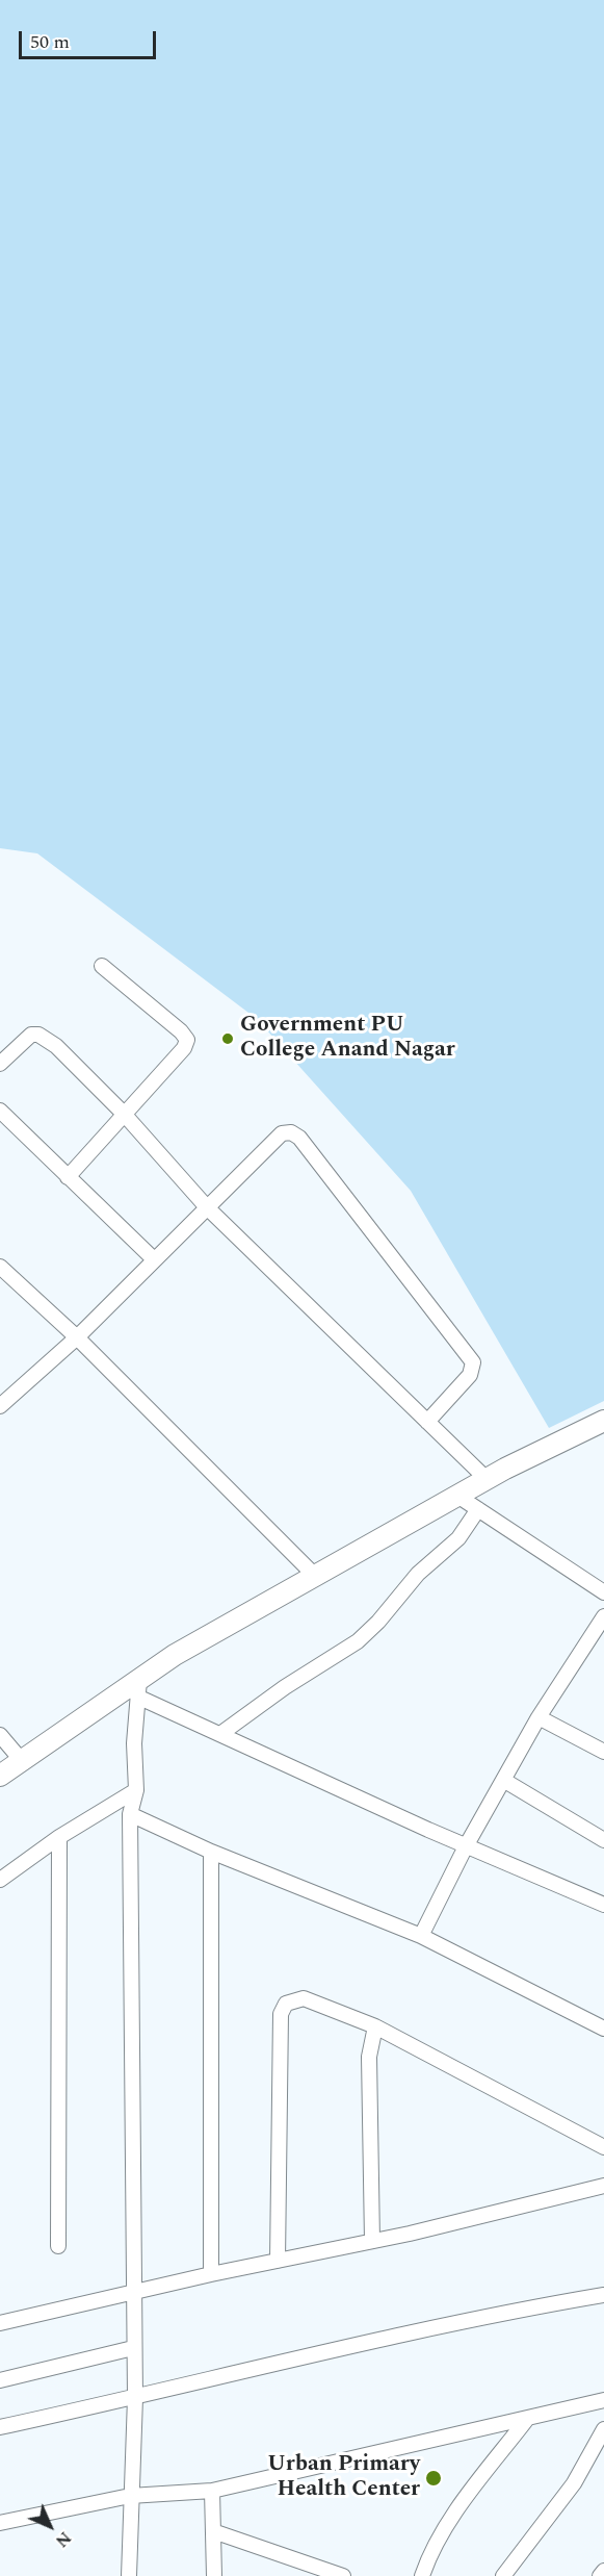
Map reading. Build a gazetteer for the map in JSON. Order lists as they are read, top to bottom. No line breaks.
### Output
{"places":["Government PU College Anand Nagar","Urban Primary Health Center"],"scale_bar":"50 m","north":"bottom right"}
